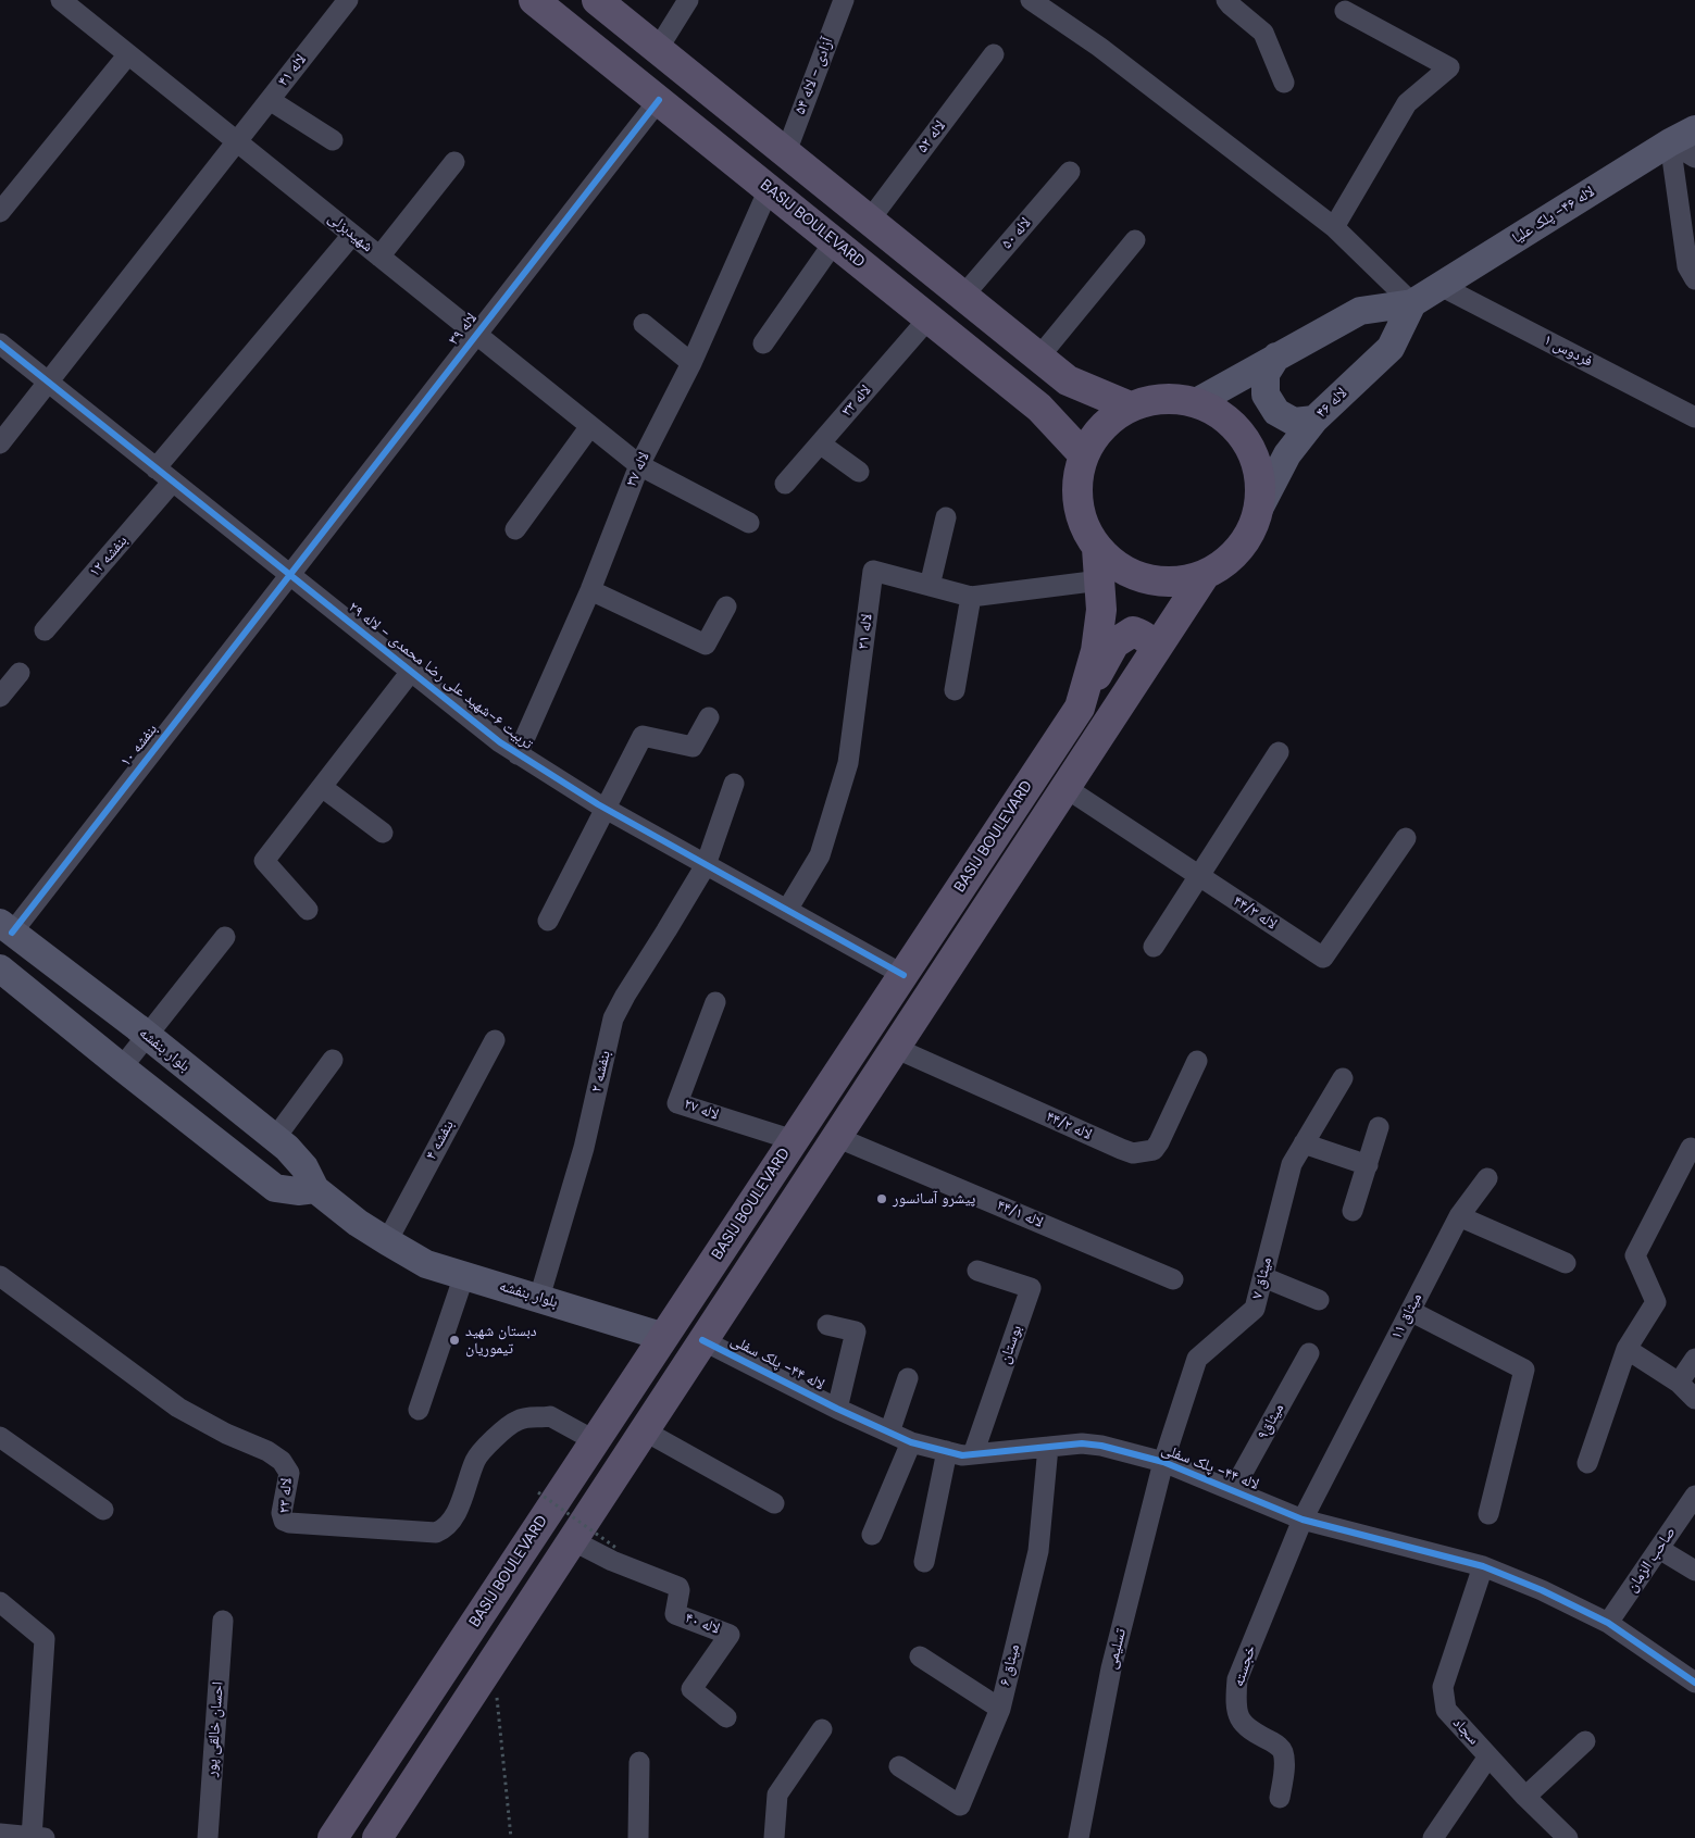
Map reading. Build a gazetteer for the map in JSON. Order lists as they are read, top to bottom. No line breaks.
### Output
{"streets":{"main road":["لاله ۴۶- پلک علیا","BASIJ BOULEVARD","لاله ۴۶","بلوار بنفشه"],"street":["لاله ۴۱","آزادی - لاله ۵۴","لاله ۵۲","شهیدبزلی","لاله ۵۰","لاله ۳۹","فردوس ۱","لاله ۳۳","لاله ۳۷","بنفشه ۱۲","لاله ۳۱","تربیت ۶-شهید علی رضا محمدی - لاله ۲۹","بنفشه ۱۰","لاله ۴۴/۳","بنفشه ۲","لاله ۲۷","لاله ۴۴/۲","بنفشه ۴","لاله ۴۴/۱","میثاق ۷","میثاق ۱۱","بوستان","لاله ۴۴- پلک سفلی","میثاق۹","لاله ۲۳","صاحب الزمان","لاله ۴۰","تسلیمی","میثاق ۶","خجسته","احسان خالقی پور","سجاد"]},"crossings":[["لاله ۴۱","شهیدبزلی"],["لاله ۴۱","تربیت ۶-شهید علی رضا محمدی - لاله ۲۹"],["لاله ۴۶- پلک علیا","فردوس ۱"],["لاله ۴۶- پلک علیا","لاله ۴۶"],["BASIJ BOULEVARD","لاله ۳۹"],["BASIJ BOULEVARD","لاله ۳۳"],["BASIJ BOULEVARD","لاله ۴۶"],["BASIJ BOULEVARD","لاله ۳۷"],["BASIJ BOULEVARD","لاله ۳۱"],["BASIJ BOULEVARD","تربیت ۶-شهید علی رضا محمدی - لاله ۲۹"],["BASIJ BOULEVARD","بلوار بنفشه"],["BASIJ BOULEVARD","لاله ۲۷"],["BASIJ BOULEVARD","لاله ۲۳"],["شهیدبزلی","لاله ۳۹"],["شهیدبزلی","لاله ۳۷"],["لاله ۳۹","تربیت ۶-شهید علی رضا محمدی - لاله ۲۹"],["لاله ۳۹","بنفشه ۱۰"],["لاله ۳۷","تربیت ۶-شهید علی رضا محمدی - لاله ۲۹"],["بنفشه ۱۲","تربیت ۶-شهید علی رضا محمدی - لاله ۲۹"],["لاله ۳۱","تربیت ۶-شهید علی رضا محمدی - لاله ۲۹"],["تربیت ۶-شهید علی رضا محمدی - لاله ۲۹","بنفشه ۱۰"],["تربیت ۶-شهید علی رضا محمدی - لاله ۲۹","بنفشه ۲"],["بنفشه ۱۰","بلوار بنفشه"],["بلوار بنفشه","بنفشه ۲"],["بلوار بنفشه","بنفشه ۴"],["میثاق ۷","لاله ۴۴- پلک سفلی"],["میثاق ۷","تسلیمی"],["میثاق ۱۱","لاله ۴۴- پلک سفلی"],["میثاق ۱۱","خجسته"],["بوستان","لاله ۴۴- پلک سفلی"],["لاله ۴۴- پلک سفلی","میثاق۹"],["لاله ۴۴- پلک سفلی","صاحب الزمان"],["لاله ۴۴- پلک سفلی","تسلیمی"],["لاله ۴۴- پلک سفلی","میثاق ۶"],["لاله ۴۴- پلک سفلی","خجسته"],["لاله ۴۴- پلک سفلی","سجاد"]],"places":["پیشرو آسانسور","دبستان شهید تیموریان"]}
